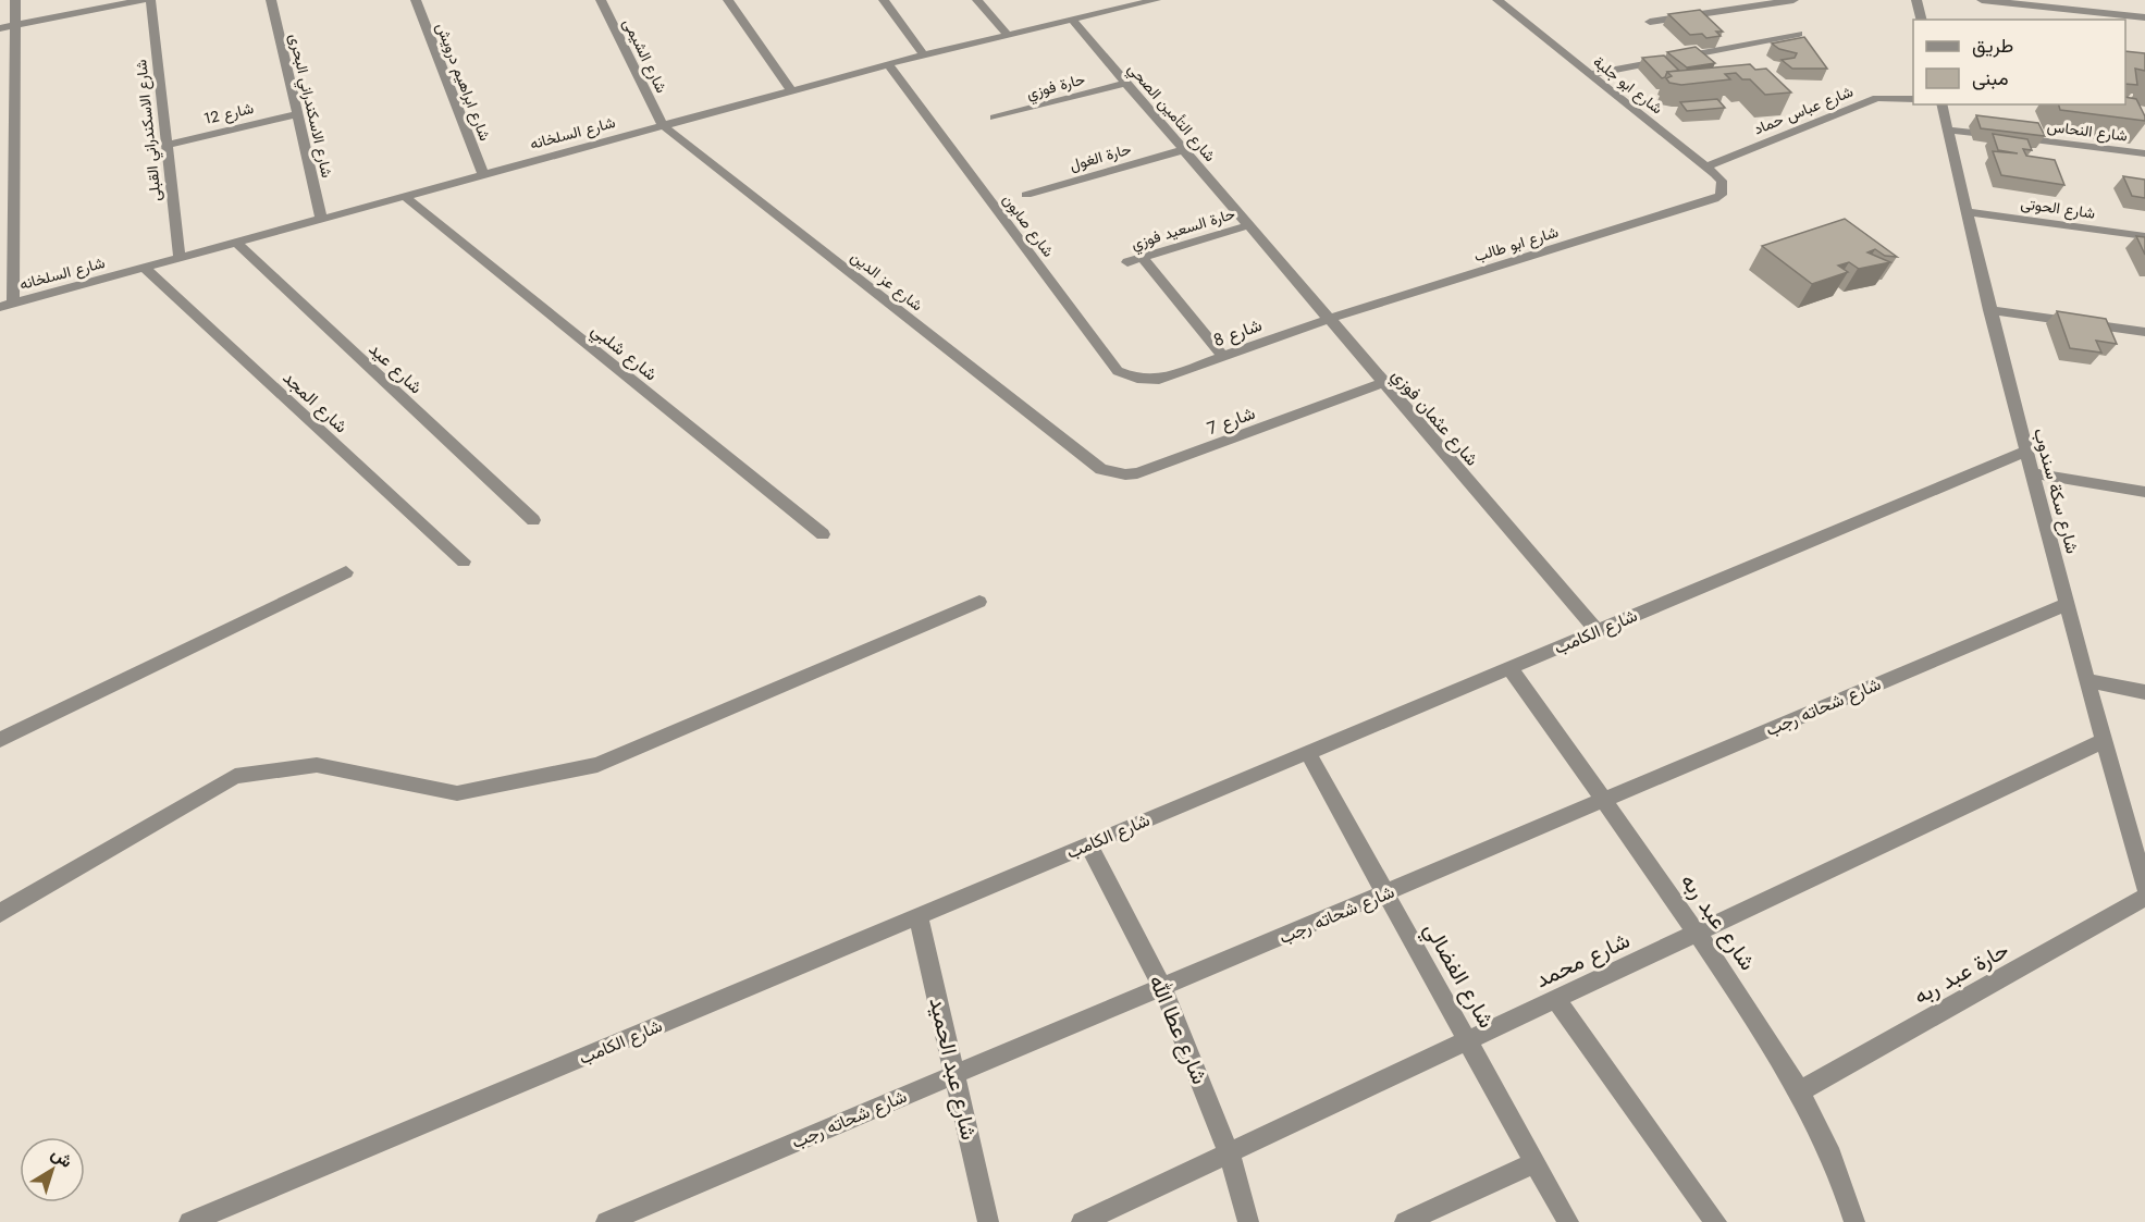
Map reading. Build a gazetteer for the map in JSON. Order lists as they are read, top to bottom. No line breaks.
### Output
{"streets":{"street":["شارع الشيمى","شارع ابراهيم درويش","شارع ابو جلبة","حارة فوزي","شارع الاسكندراني البحرى","شارع عباس حماد","شارع التأمين الصحي","شارع 12","شارع الاسكندراني القبلى","شارع النحاس","شارع السلخانه","حارة الغول","شارع الحوتى","شارع صابون","حارة السعيد فوزي","شارع ابو طالب","شارع عز الدين","شارع 8","شارع شلبي","شارع عيد","شارع المجد","شارع عثمان فوزي","شارع 7","شارع سكة سندوب","شارع الكامب","شارع شحاته رجب","شارع عبد ربه","شارع محمد","حارة عبد ربه","شارع الفضالي","شارع عطا الله","شارع عبد الحميد"]},"crossings":[["شارع الشيمى","شارع السلخانه"],["شارع الشيمى","شارع عز الدين"],["شارع ابراهيم درويش","شارع السلخانه"],["شارع ابو جلبة","شارع عباس حماد"],["شارع ابو جلبة","شارع ابو طالب"],["حارة فوزي","شارع التأمين الصحي"],["شارع الاسكندراني البحرى","شارع 12"],["شارع الاسكندراني البحرى","شارع السلخانه"],["شارع التأمين الصحي","شارع السلخانه"],["شارع التأمين الصحي","حارة الغول"],["شارع التأمين الصحي","حارة السعيد فوزي"],["شارع التأمين الصحي","شارع عثمان فوزي"],["شارع 12","شارع الاسكندراني القبلى"],["شارع الاسكندراني القبلى","شارع السلخانه"],["شارع النحاس","شارع سكة سندوب"],["شارع السلخانه","شارع صابون"],["شارع السلخانه","شارع عز الدين"],["شارع السلخانه","شارع شلبي"],["شارع السلخانه","شارع عيد"],["شارع السلخانه","شارع المجد"],["شارع الحوتى","شارع سكة سندوب"],["شارع صابون","شارع 8"],["حارة السعيد فوزي","شارع عثمان فوزي"],["شارع ابو طالب","شارع 8"],["شارع ابو طالب","شارع عثمان فوزي"],["شارع عز الدين","شارع 7"],["شارع 8","شارع عثمان فوزي"],["شارع عثمان فوزي","شارع 7"],["شارع عثمان فوزي","شارع الكامب"],["شارع سكة سندوب","شارع الكامب"],["شارع سكة سندوب","شارع شحاته رجب"],["شارع سكة سندوب","شارع محمد"],["شارع الكامب","شارع عبد ربه"],["شارع الكامب","شارع الفضالي"],["شارع الكامب","شارع عطا الله"],["شارع الكامب","شارع عبد الحميد"],["شارع شحاته رجب","شارع عبد ربه"],["شارع شحاته رجب","شارع الفضالي"],["شارع شحاته رجب","شارع عطا الله"],["شارع شحاته رجب","شارع عبد الحميد"],["شارع عبد ربه","شارع محمد"],["شارع عبد ربه","حارة عبد ربه"],["شارع محمد","شارع الفضالي"],["شارع محمد","شارع عطا الله"]],"legend":["طريق","مبنى"],"north":"top right"}
